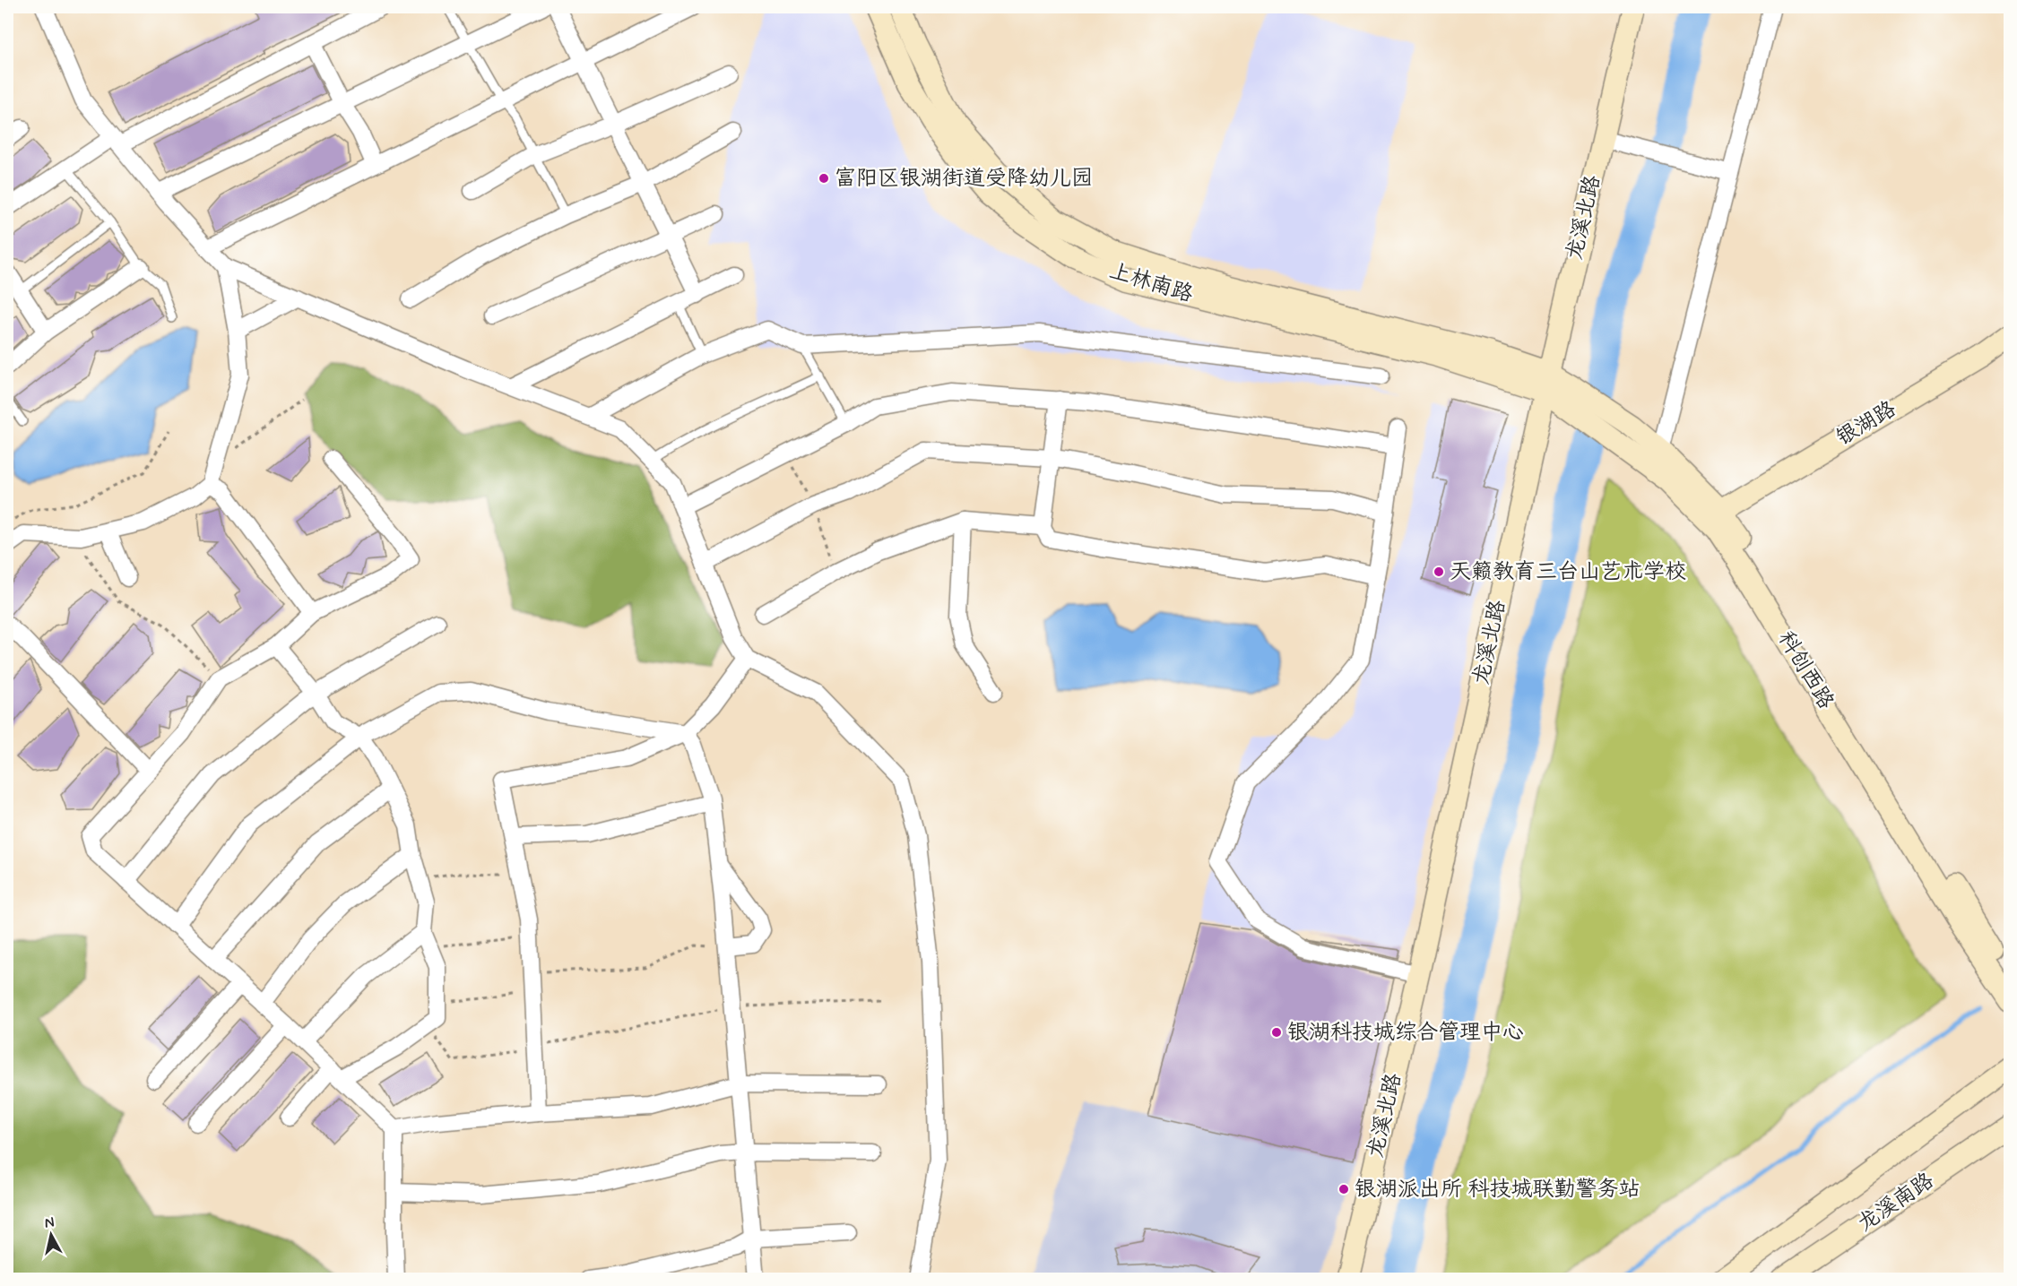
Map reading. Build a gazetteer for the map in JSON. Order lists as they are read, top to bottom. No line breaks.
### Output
{"streets":{"street":["龙溪北路","上林南路","银湖路","科创西路","龙溪南路"]},"crossings":[["龙溪北路","上林南路"],["龙溪北路","科创西路"],["上林南路","科创西路"],["银湖路","科创西路"]],"places":["富阳区银湖街道受降幼儿园","天籁教育三台山艺术学校","银湖科技城综合管理中心","银湖派出所 科技城联勤警务站"],"north":"top"}
